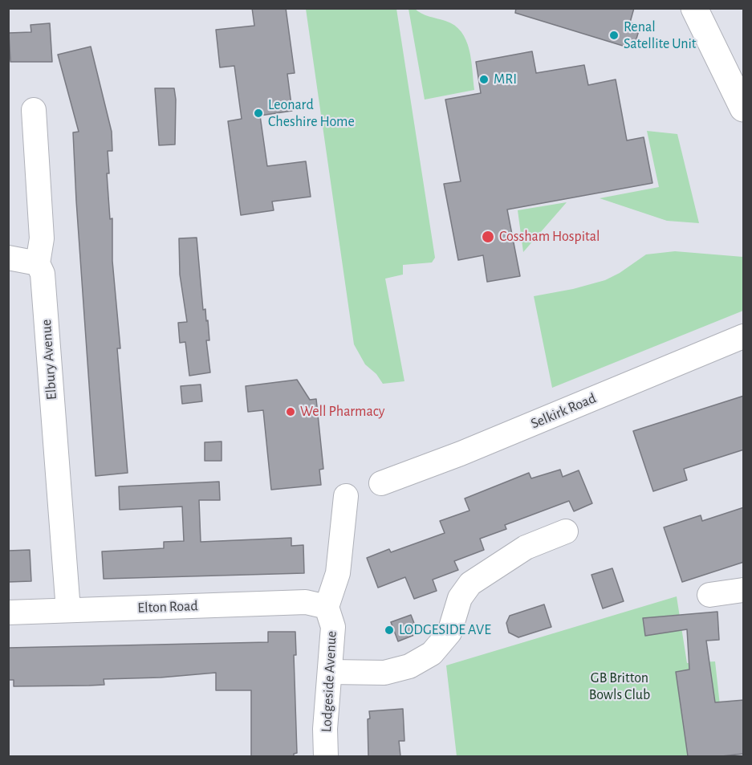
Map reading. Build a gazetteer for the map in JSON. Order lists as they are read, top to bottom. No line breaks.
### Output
{"streets":{"street":["Elbury Avenue","Selkirk Road","Elton Road","Lodgeside Avenue"]},"crossings":[["Elbury Avenue","Elton Road"],["Elton Road","Lodgeside Avenue"]],"parks":["GB Britton Bowls Club"],"places":["Renal Satellite Unit","MRI","Leonard Cheshire Home","Cossham Hospital","Well Pharmacy","LODGESIDE AVE"]}
